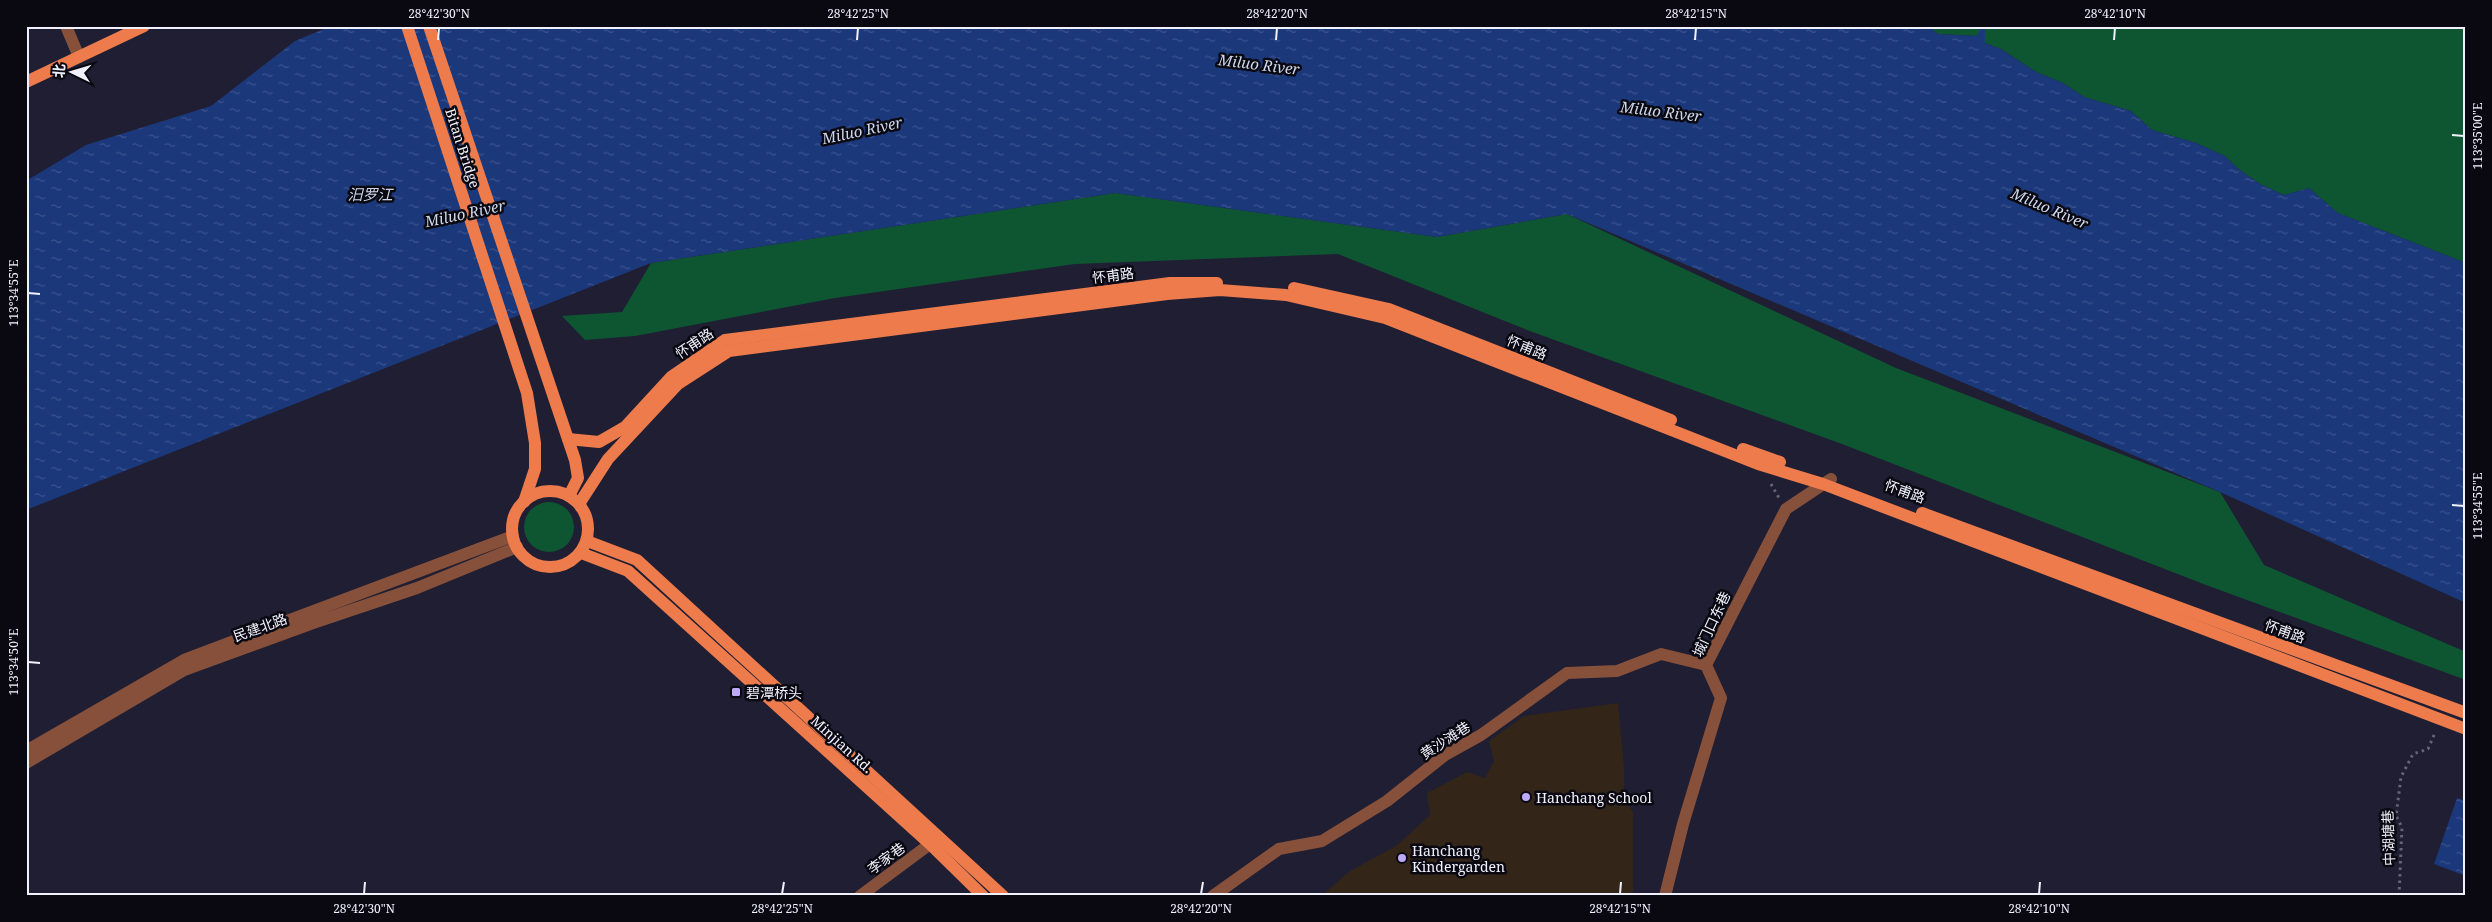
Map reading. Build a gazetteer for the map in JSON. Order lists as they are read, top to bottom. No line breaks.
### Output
{"streets":{"main road":["Bitan Bridge","怀甫路","Minjian Rd."],"street":["城门口东巷","民建北路","黄沙滩巷","李家巷"],"path":["中湖塘巷"]},"crossings":[["Bitan Bridge","民建北路"],["Bitan Bridge","Minjian Rd."],["怀甫路","城门口东巷"],["城门口东巷","黄沙滩巷"],["民建北路","Minjian Rd."],["Minjian Rd.","李家巷"]],"water":["Miluo River","汨罗江"],"places":{"transit":["碧潭桥头"],"other":["Hanchang School","Hanchang Kindergarden"]},"north":"left","coordinates":["28°42'30\"N","28°42'25\"N","28°42'20\"N","28°42'15\"N","28°42'10\"N","113°35'00\"E","113°34'55\"E","113°34'50\"E"]}
